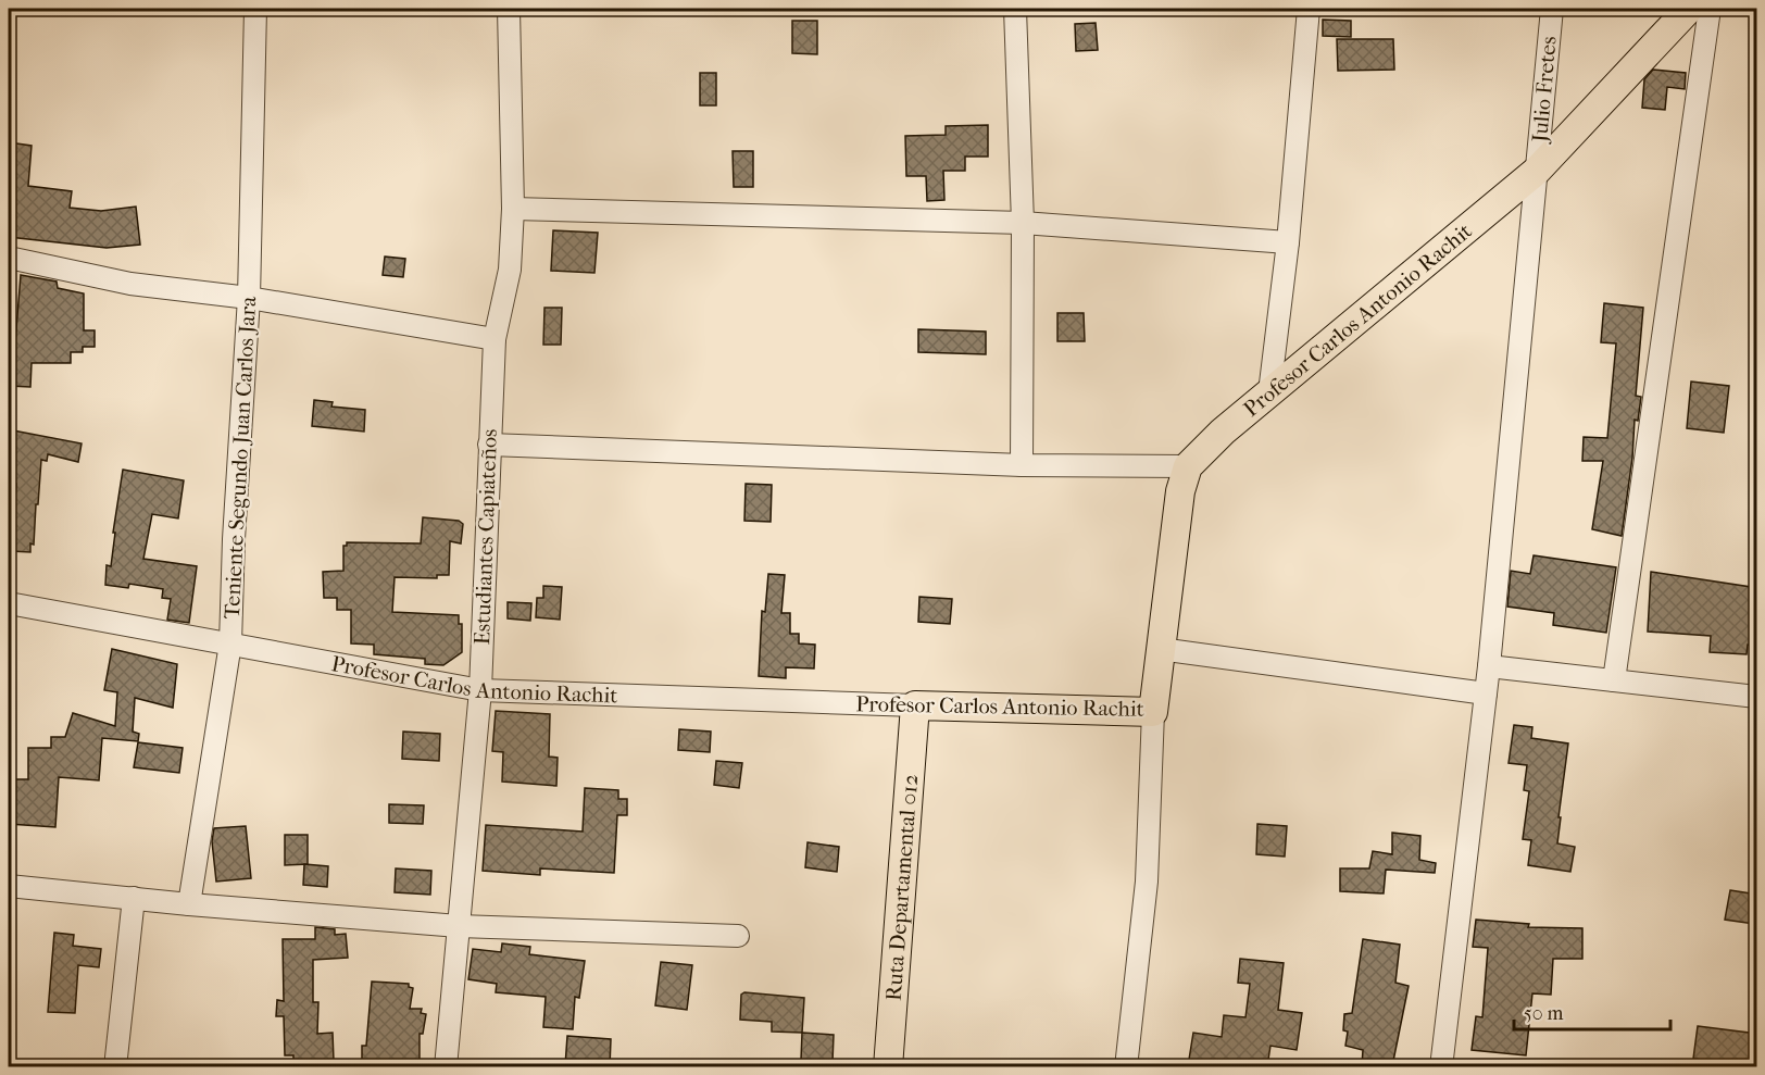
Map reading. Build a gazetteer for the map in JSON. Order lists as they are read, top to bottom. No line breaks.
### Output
{"streets":{"main road":["Profesor Carlos Antonio Rachit","Ruta Departamental 012"],"street":["Julio Fretes","Teniente Segundo Juan Carlos Jara","Estudiantes Capiateños"]},"crossings":[["Julio Fretes","Profesor Carlos Antonio Rachit"],["Profesor Carlos Antonio Rachit","Teniente Segundo Juan Carlos Jara"],["Profesor Carlos Antonio Rachit","Estudiantes Capiateños"],["Profesor Carlos Antonio Rachit","Ruta Departamental 012"]],"scale_bar":"50 m"}
